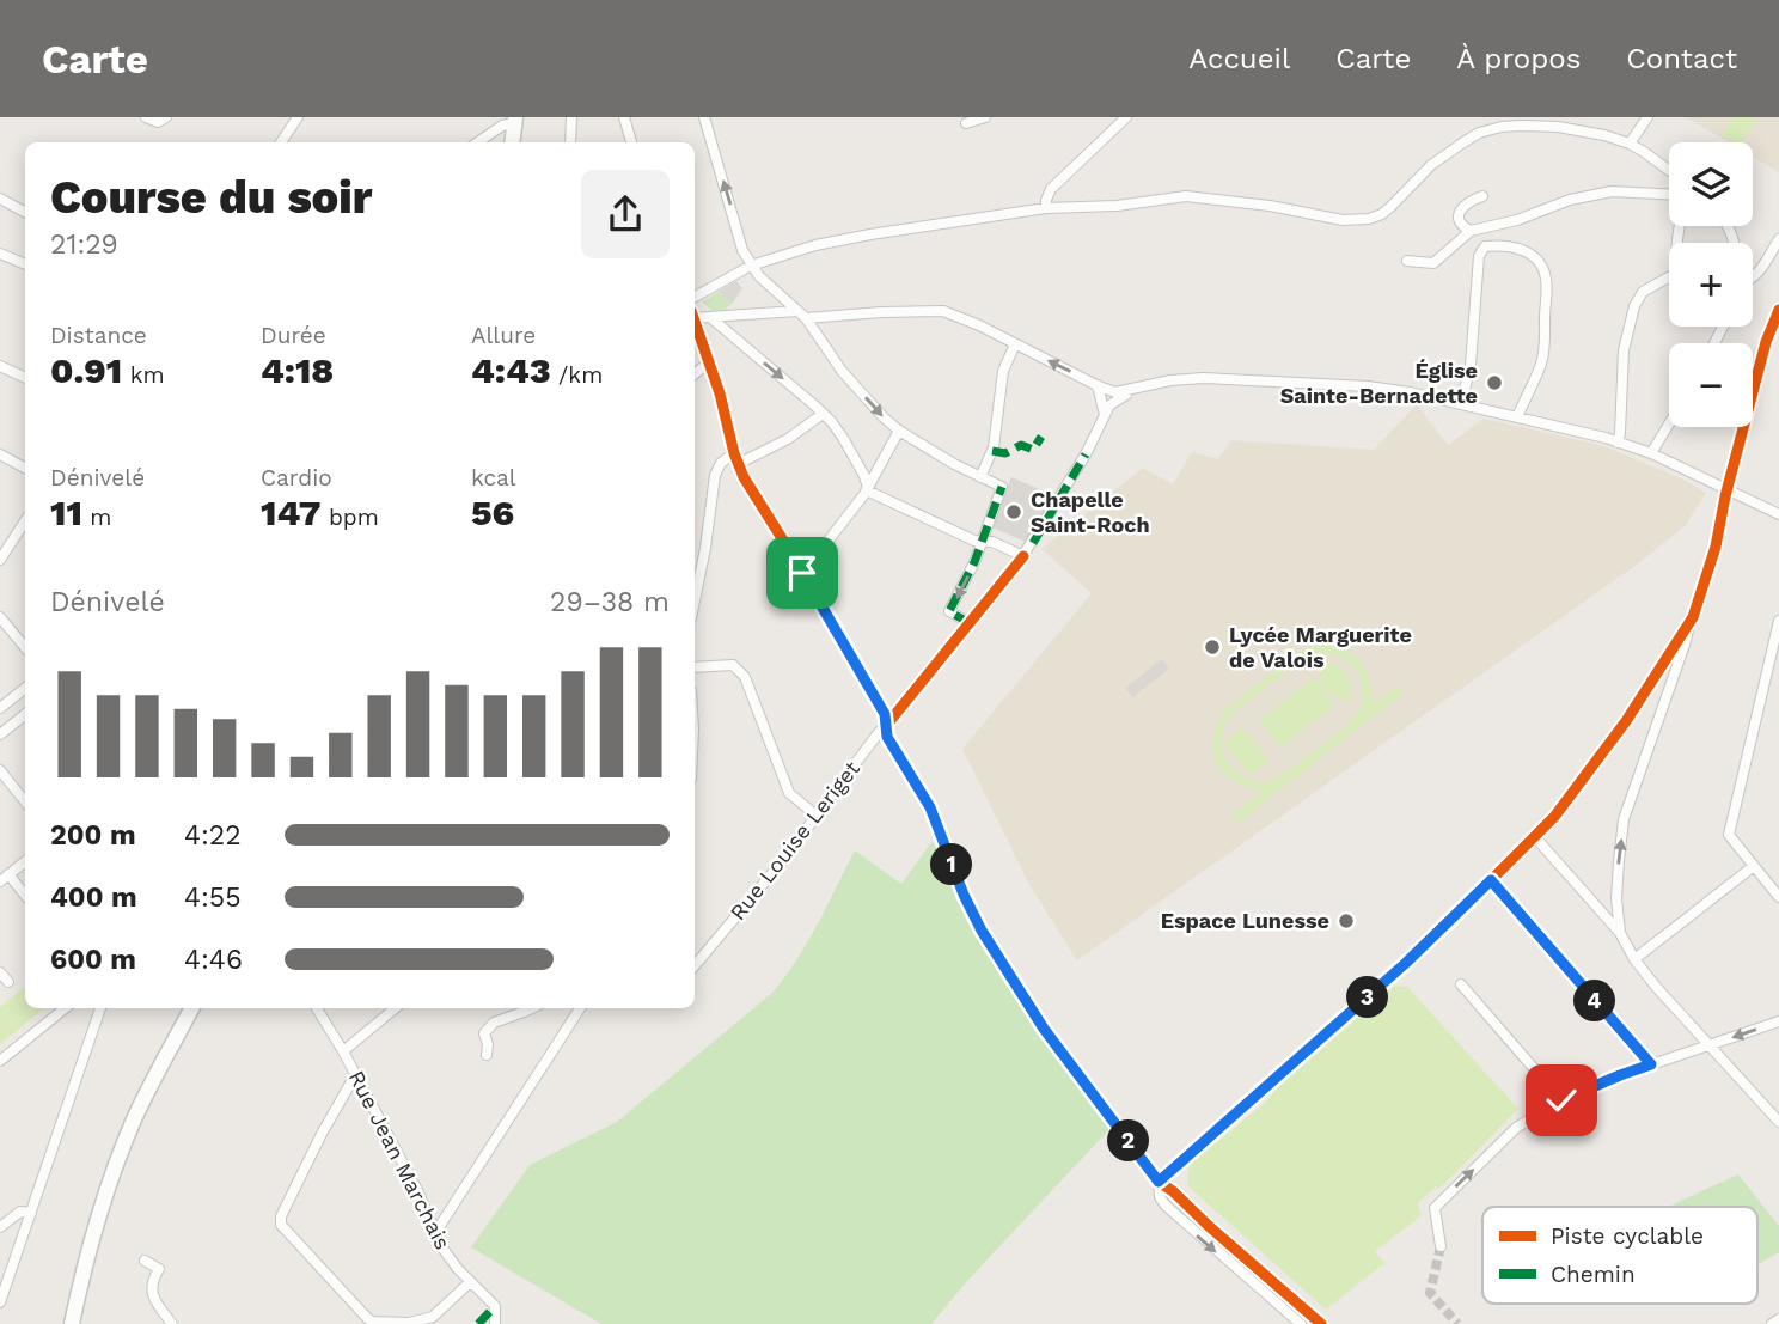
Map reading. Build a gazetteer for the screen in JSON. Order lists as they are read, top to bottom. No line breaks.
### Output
{"streets":{"street":["Rue Louise Leriget","Rue Jean Marchais"]},"places":["Église Sainte-Bernadette","Chapelle Saint-Roch","Lycée Marguerite de Valois","Espace Lunesse"],"legend":["Piste cyclable","Chemin"],"page":{"header":"Carte","nav":["Accueil","Carte","À propos","Contact"],"map_buttons":["+","−"],"heading":["Course du soir","21:29"],"stats":[["Distance","0.91 km"],["Durée","4:18"],["Allure","4:43 /km"],["Dénivelé","11 m"],["Cardio","147 bpm"],["kcal","56"]],"chart":["Dénivelé","29–38 m"],"list":[{"name":"200 m","note":"4:22"},{"name":"400 m","note":"4:55"},{"name":"600 m","note":"4:46"}],"pins":["1","3","4","2"]}}
